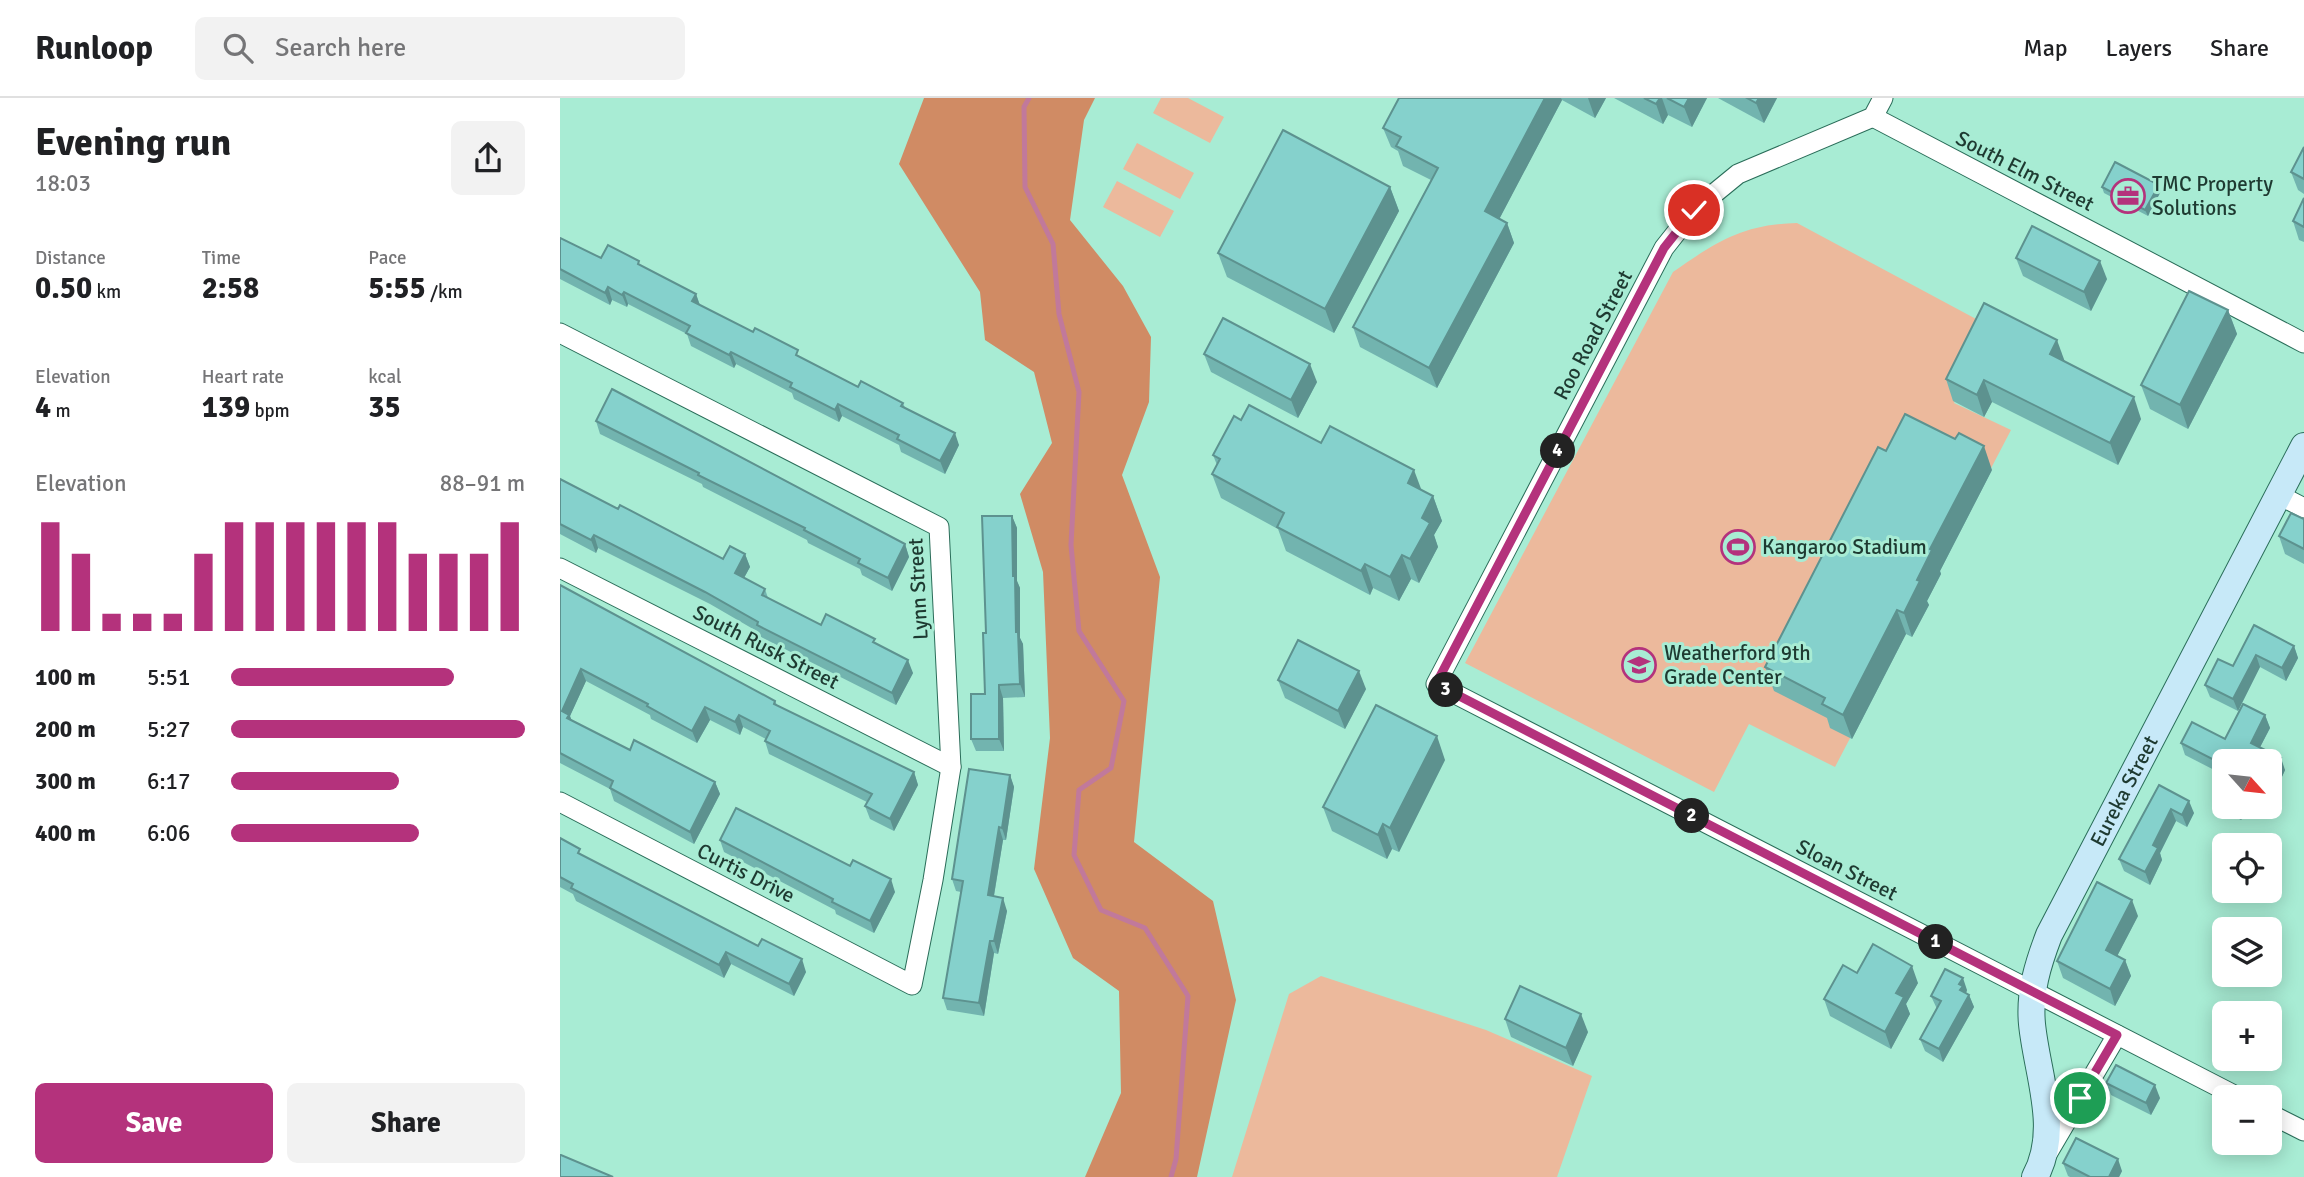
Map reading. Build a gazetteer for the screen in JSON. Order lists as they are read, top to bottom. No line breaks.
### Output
{"streets":{"street":["South Elm Street","Roo Road Street","Lynn Street","South Rusk Street","Eureka Street","Sloan Street","Curtis Drive"]},"crossings":[["South Elm Street","Roo Road Street"],["Roo Road Street","Sloan Street"],["Lynn Street","South Rusk Street"],["Lynn Street","Curtis Drive"],["Eureka Street","Sloan Street"]],"places":{"office":["TMC Property Solutions"],"sports":["Kangaroo Stadium"],"school or university":["Weatherford 9th Grade Center"]},"north":"bottom right","page":{"header":"Runloop","search":"Search here","nav":["Map","Layers","Share"],"heading":["Evening run","18:03"],"stats":[["Distance","0.50 km"],["Time","2:58"],["Pace","5:55 /km"],["Elevation","4 m"],["Heart rate","139 bpm"],["kcal","35"]],"pins":["4","3","2","1"],"chart":["Elevation","88–91 m"],"list":[{"name":"100 m","note":"5:51"},{"name":"200 m","note":"5:27"},{"name":"300 m","note":"6:17"},{"name":"400 m","note":"6:06"}],"map_buttons":["+","−"],"buttons":["Save","Share"]}}
